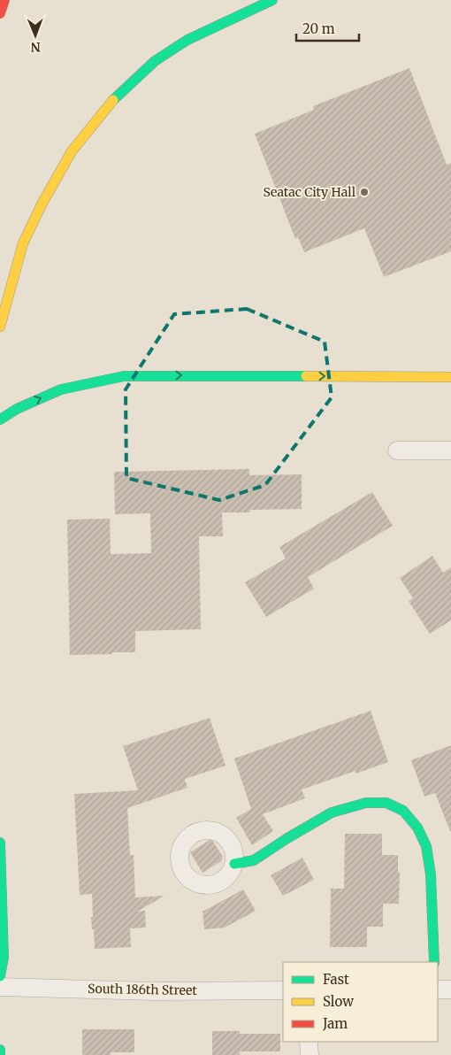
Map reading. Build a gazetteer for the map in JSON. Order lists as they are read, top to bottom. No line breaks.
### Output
{"streets":{"street":["South 186th Street"]},"places":["Seatac City Hall"],"legend":["Fast","Slow","Jam"],"scale_bar":"20 m","north":"bottom"}
